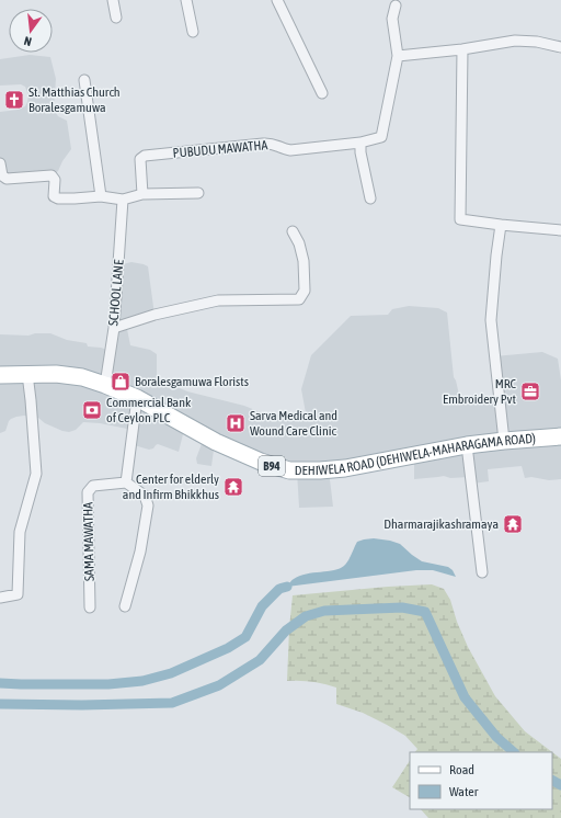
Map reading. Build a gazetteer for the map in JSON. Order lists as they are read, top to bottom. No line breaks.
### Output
{"streets":{"main road":["DEHIWELA ROAD (DEHIWELA-MAHARAGAMA ROAD)","B94"],"street":["PUBUDU MAWATHA","SCHOOL LANE","SAMA MAWATHA"]},"crossings":[["SCHOOL LANE","DEHIWELA ROAD (DEHIWELA-MAHARAGAMA ROAD)"]],"places":{"church":["St. Matthias Church Boralesgamuwa"],"shop":["Boralesgamuwa Florists"],"office":["MRC Embroidery Pvt"],"bank":["Commercial Bank of Ceylon PLC"],"hospital":["Sarva Medical and Wound Care Clinic"],"temple":["Center for elderly and Infirm Bhikkhus","Dharmarajikashramaya"]},"legend":["Road","Water"],"north":"bottom"}
